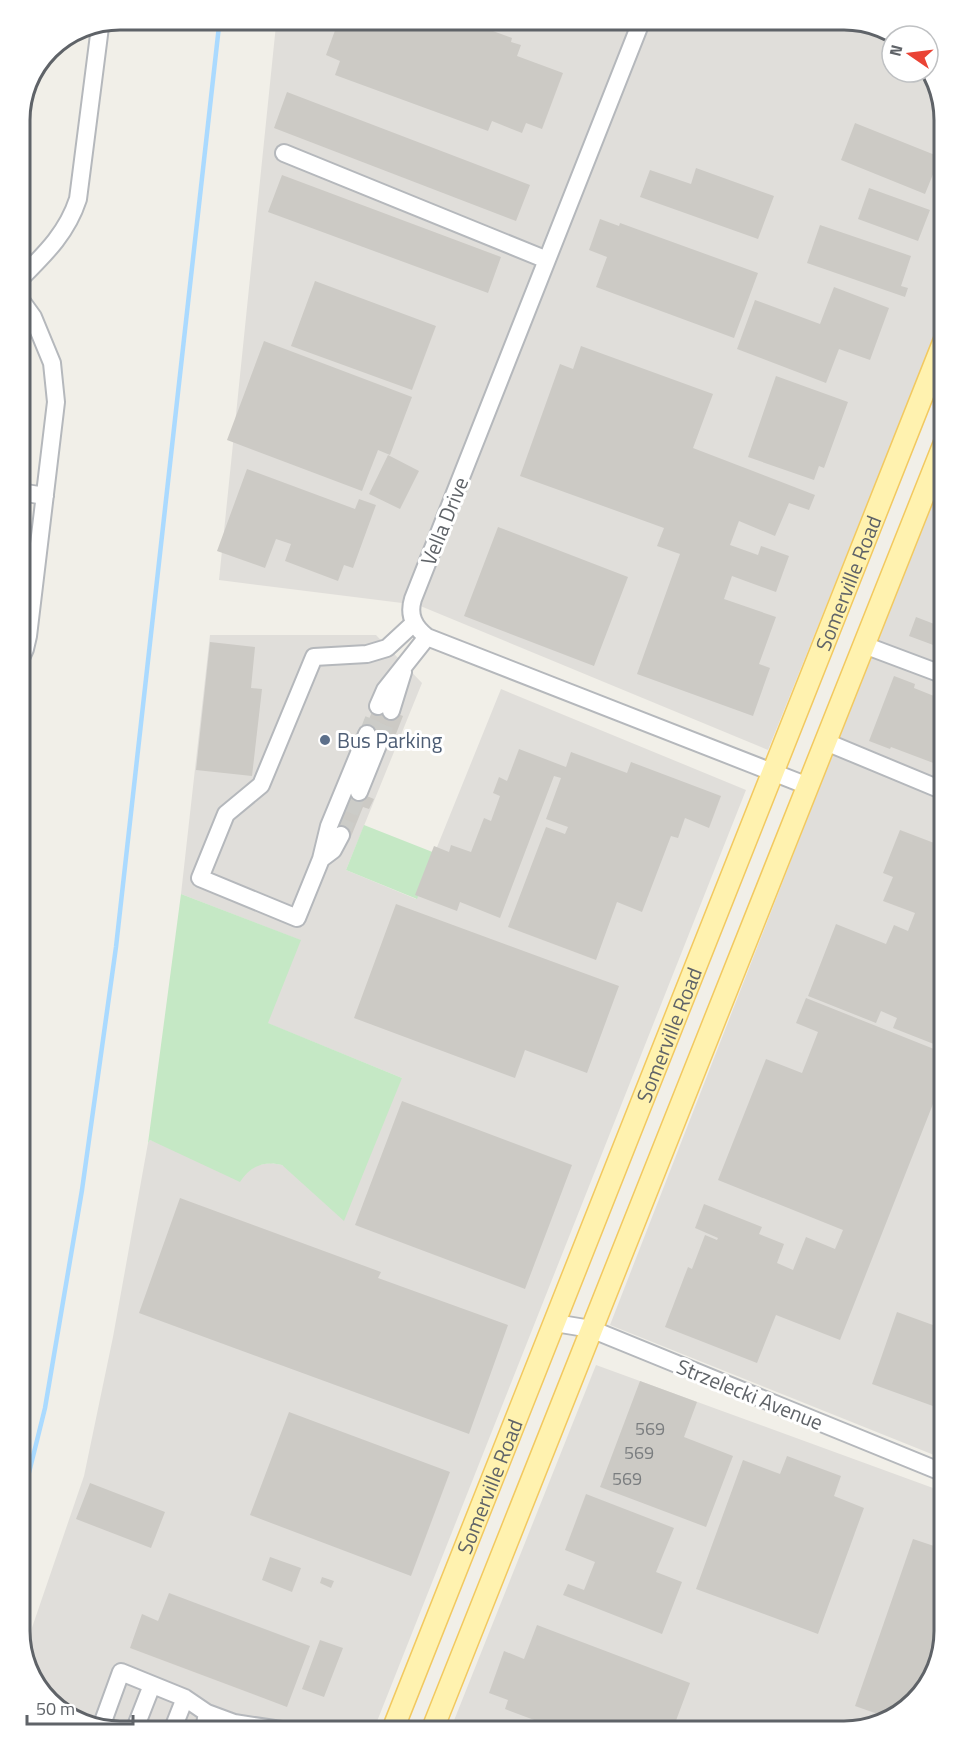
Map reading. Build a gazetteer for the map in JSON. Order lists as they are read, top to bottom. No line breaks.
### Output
{"streets":{"main road":["Somerville Road"],"street":["Vella Drive","Strzelecki Avenue"]},"crossings":[["Somerville Road","Strzelecki Avenue"]],"places":["Bus Parking"],"house_numbers":["569","569","569"],"scale_bar":"50 m","north":"left"}
